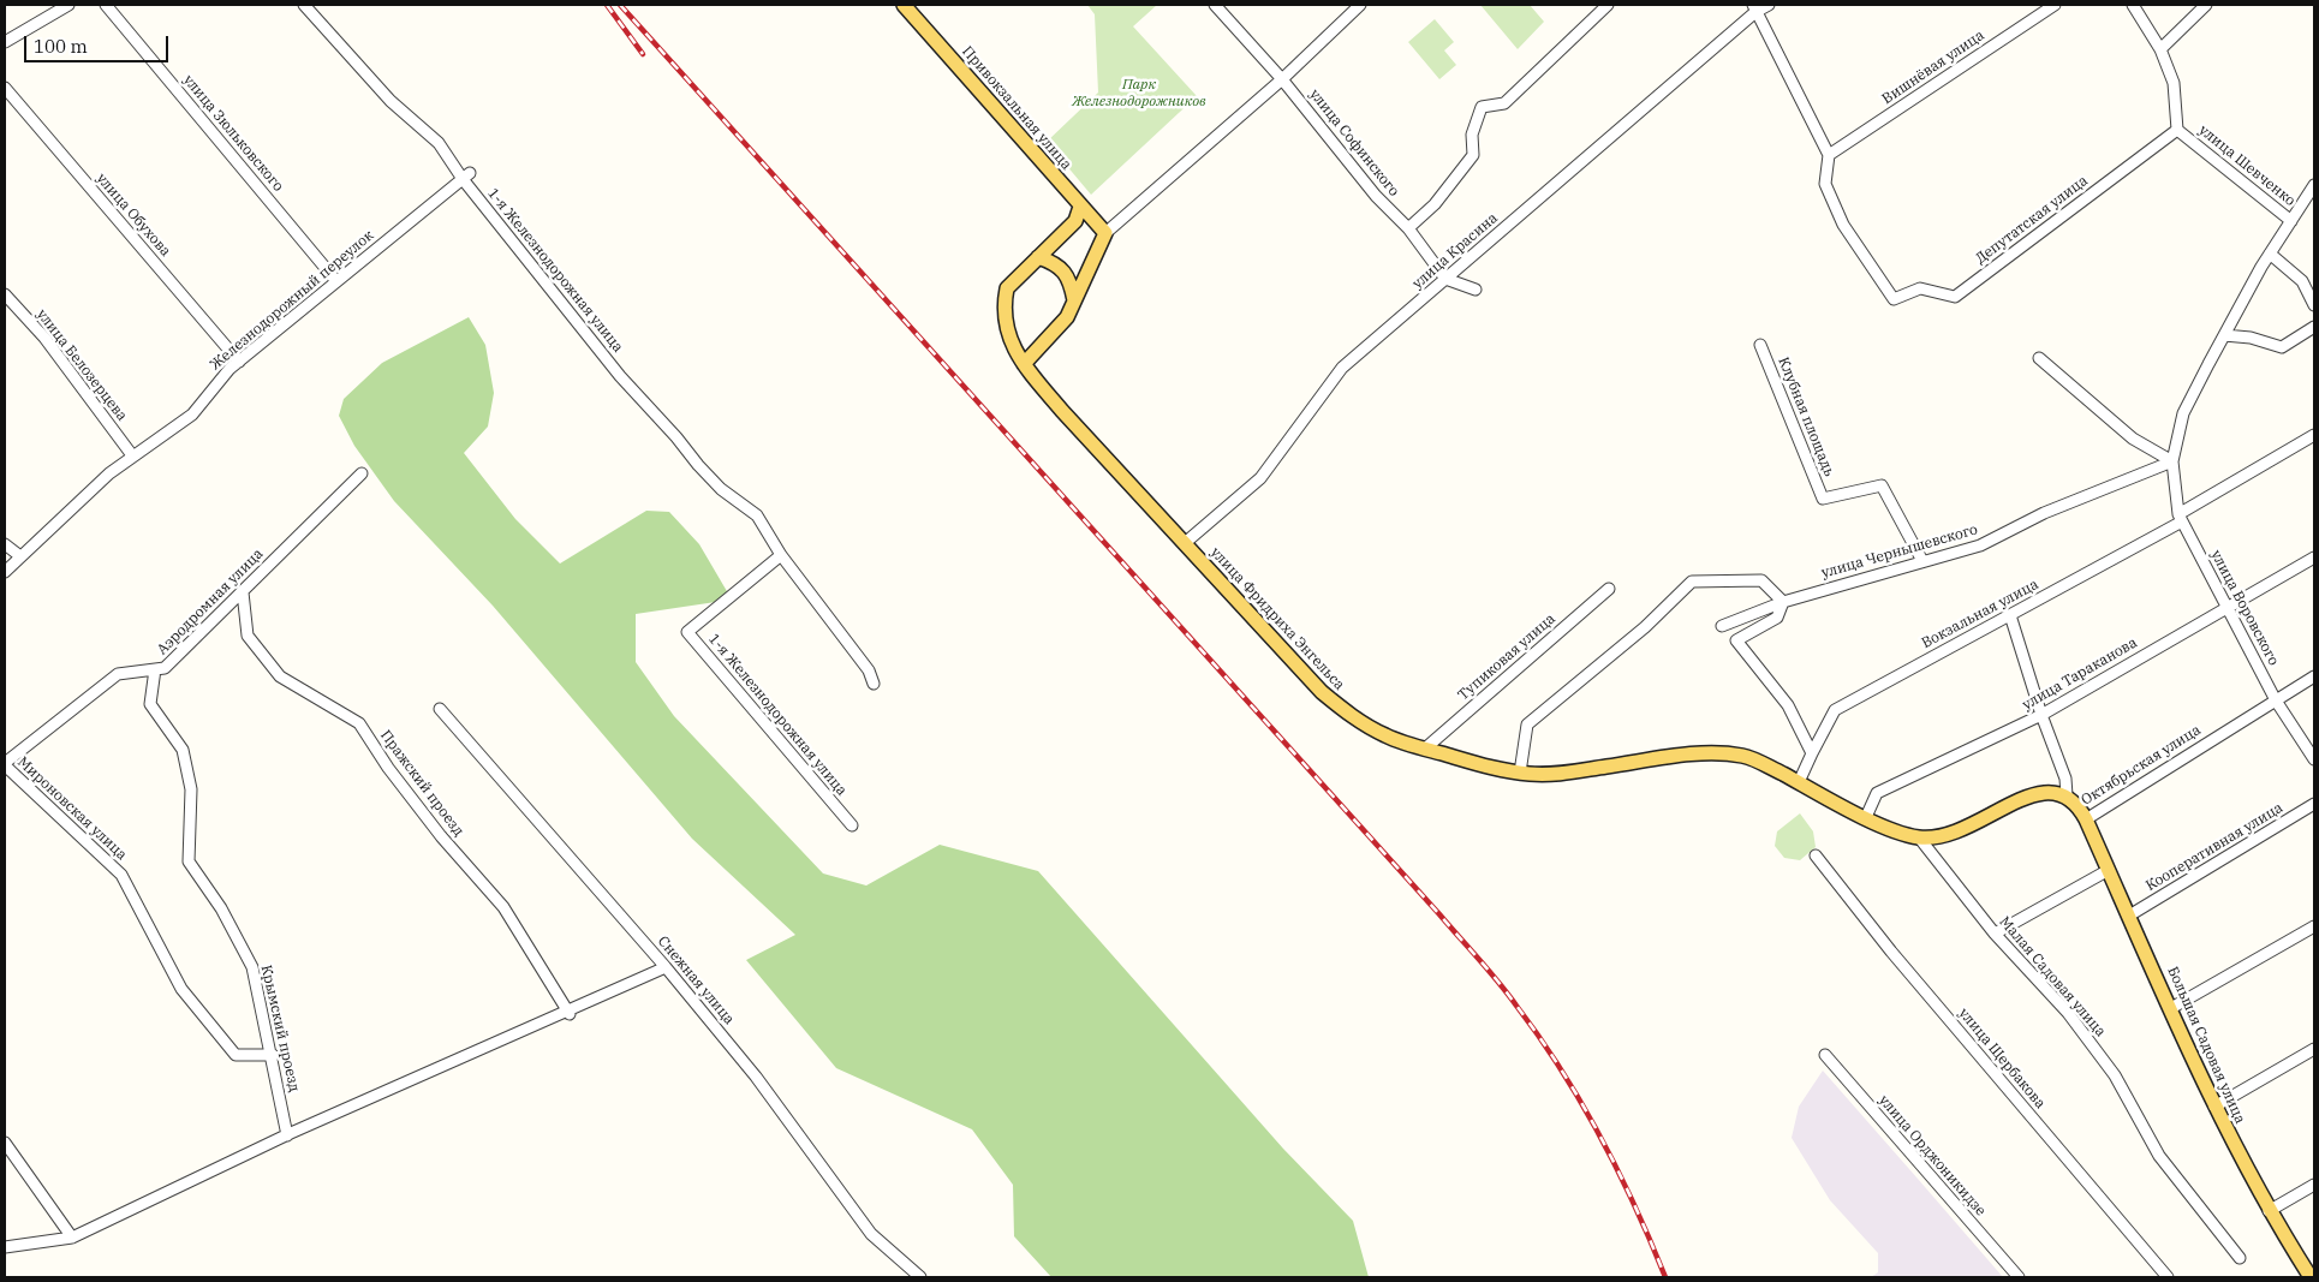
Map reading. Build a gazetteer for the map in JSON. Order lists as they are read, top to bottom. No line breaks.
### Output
{"streets":{"main road":["Привокзальная улица","улица Фридриха Энгельса","Октябрьская улица","Большая Садовая улица"],"street":["Вишнёвая улица","улица Зюльковского","улица Софинского","улица Шевченко","улица Обухова","Депутатская улица","улица Красина","1-я Железнодорожная улица","Железнодорожный переулок","улица Белозерцева","Клубная площадь","улица Чернышевского","Аэродромная улица","улица Воровского","Вокзальная улица","Тупиковая улица","улица Тараканова","Пражский проезд","Мироновская улица","Кооперативная улица","Малая Садовая улица","Снежная улица","Крымский проезд","улица Щербакова","улица Орджоникидзе"]},"crossings":[["Вишнёвая улица","Депутатская улица"],["Привокзальная улица","улица Фридриха Энгельса"],["улица Зюльковского","Железнодорожный переулок"],["улица Софинского","улица Красина"],["улица Шевченко","Депутатская улица"],["улица Обухова","Железнодорожный переулок"],["улица Красина","улица Фридриха Энгельса"],["1-я Железнодорожная улица","Железнодорожный переулок"],["Железнодорожный переулок","улица Белозерцева"],["Клубная площадь","улица Чернышевского"],["улица Чернышевского","улица Воровского"],["Аэродромная улица","Пражский проезд"],["Аэродромная улица","Мироновская улица"],["Аэродромная улица","Крымский проезд"],["улица Воровского","Вокзальная улица"],["улица Воровского","улица Тараканова"],["улица Воровского","Октябрьская улица"],["Вокзальная улица","улица Фридриха Энгельса"],["улица Фридриха Энгельса","Тупиковая улица"],["улица Фридриха Энгельса","улица Тараканова"],["улица Фридриха Энгельса","Октябрьская улица"],["улица Фридриха Энгельса","Малая Садовая улица"],["Октябрьская улица","Малая Садовая улица"],["Октябрьская улица","Большая Садовая улица"],["Мироновская улица","Крымский проезд"],["Кооперативная улица","Большая Садовая улица"]],"parks":["Парк Железнодорожников"],"scale_bar":"100 m"}
